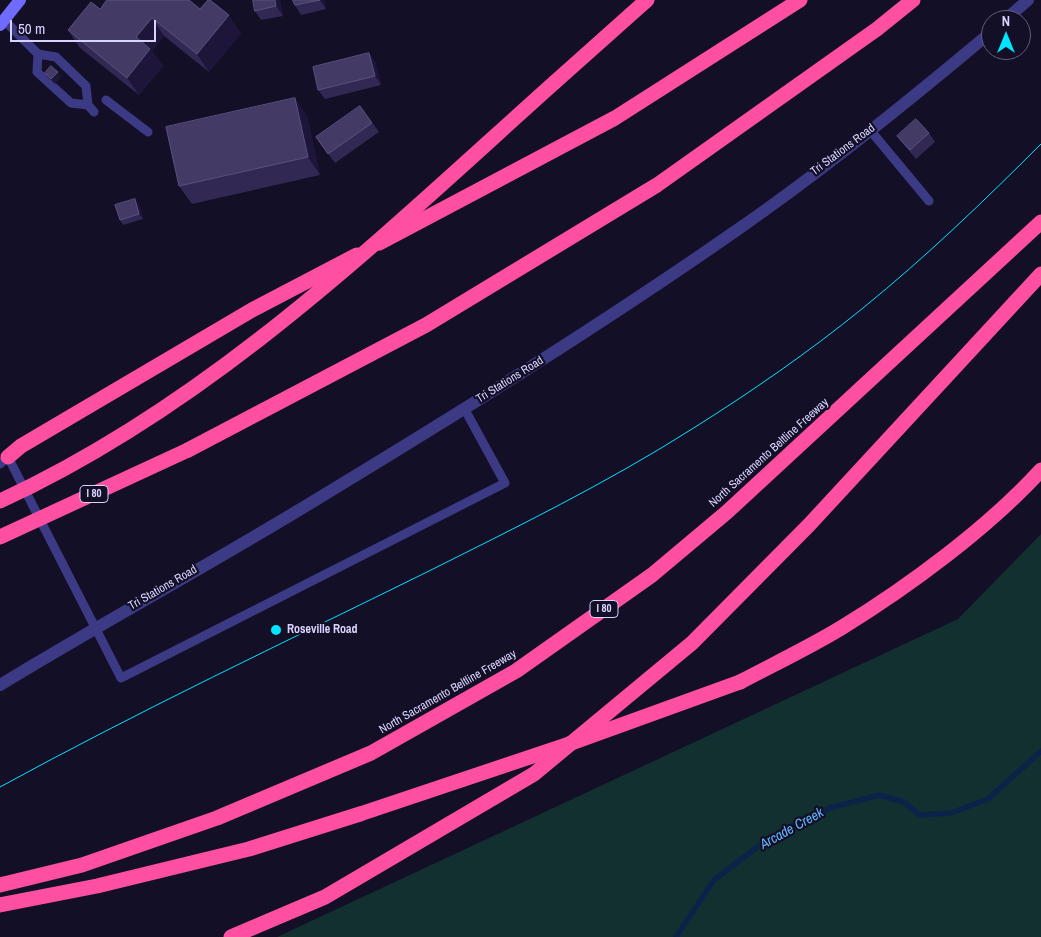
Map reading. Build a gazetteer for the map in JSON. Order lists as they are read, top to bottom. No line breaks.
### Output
{"streets":{"highway":["North Sacramento Beltline Freeway","I 80"],"street":["Tri Stations Road"]},"water":["Arcade Creek"],"places":["Roseville Road"],"scale_bar":"50 m","north":"top"}
